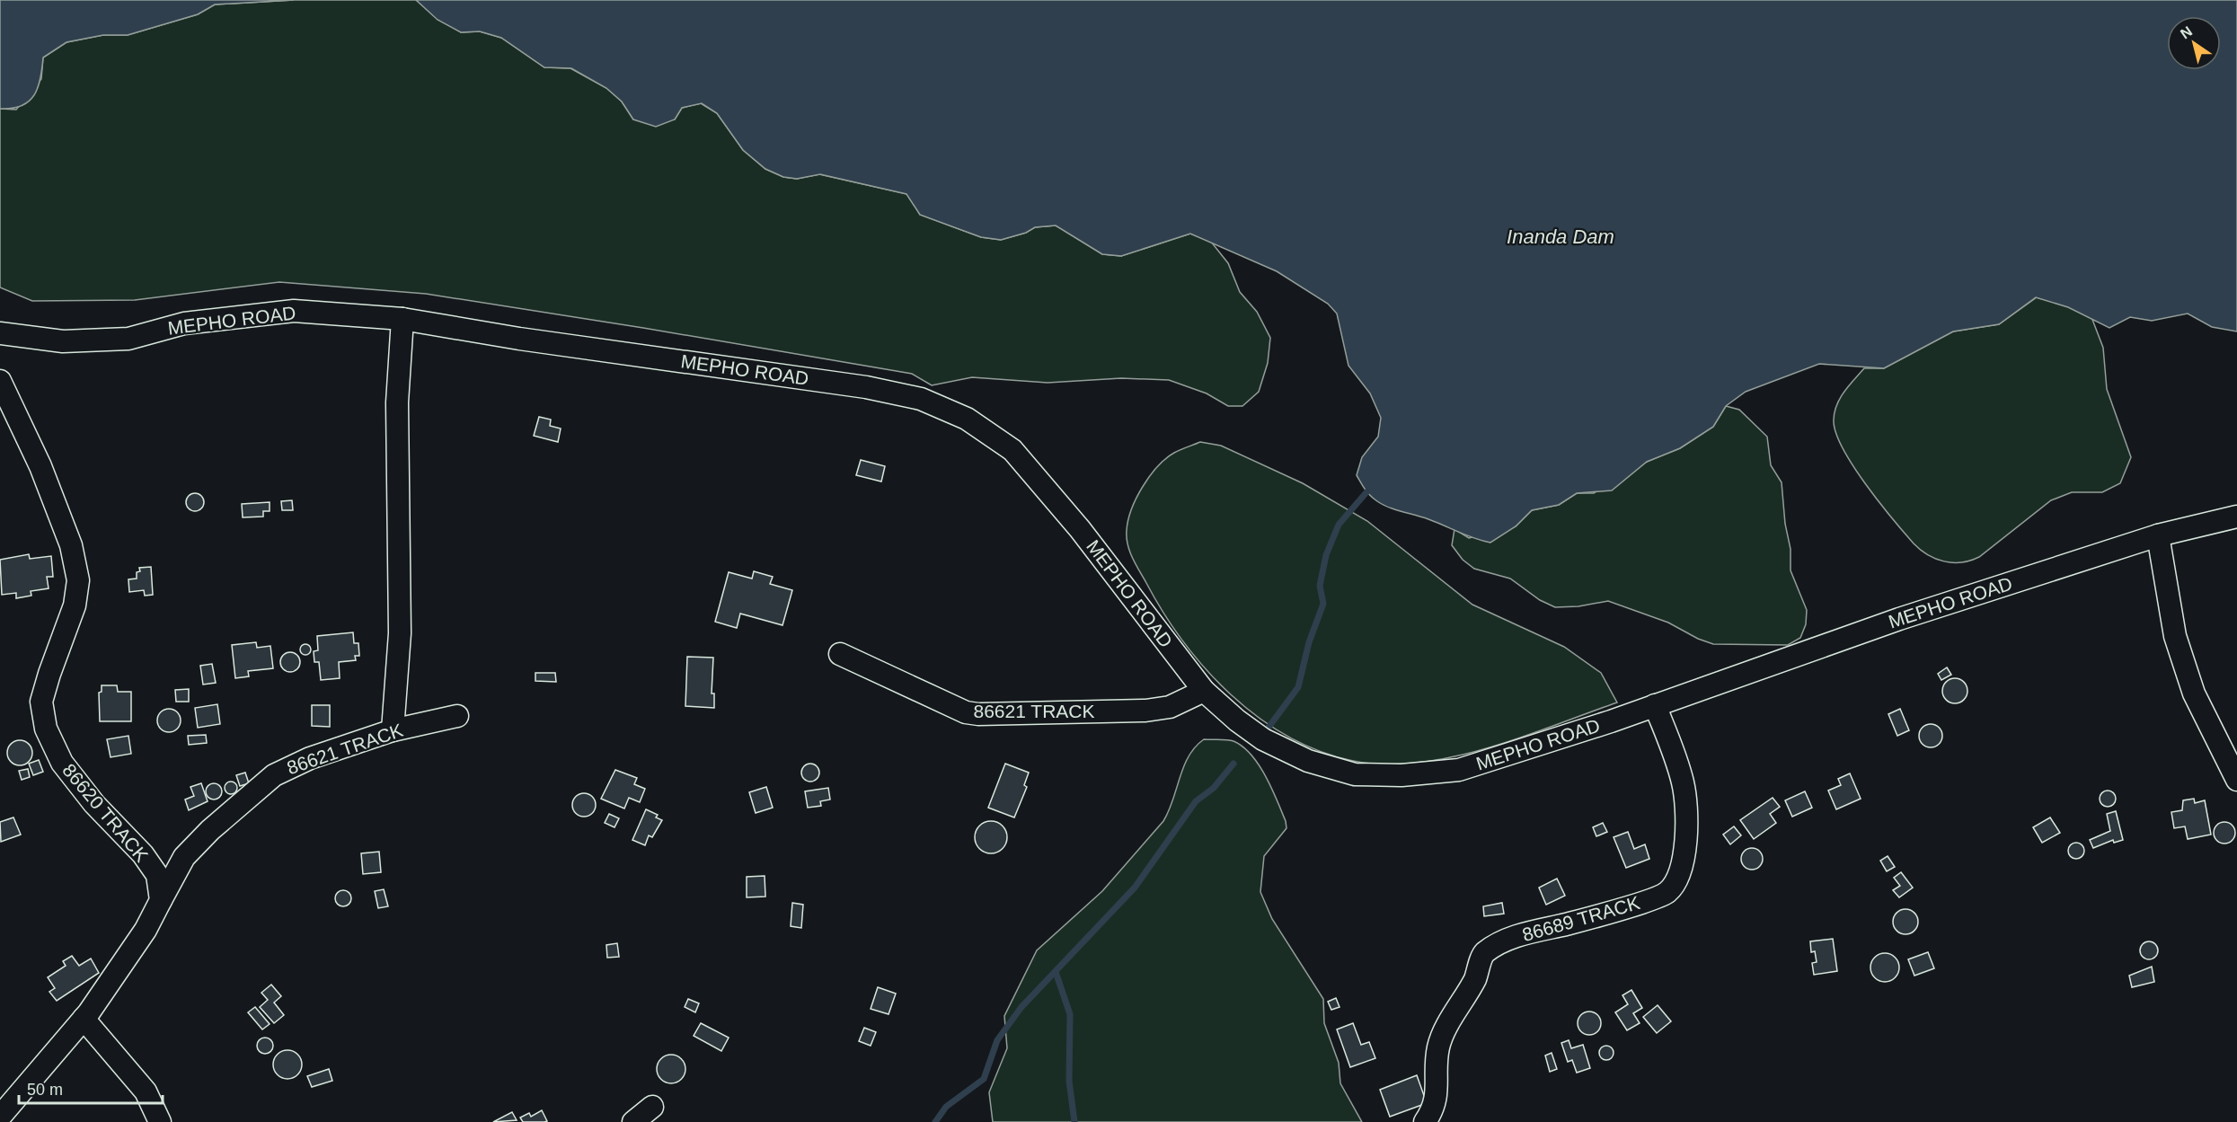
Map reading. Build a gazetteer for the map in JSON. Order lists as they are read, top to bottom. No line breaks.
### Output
{"streets":{"street":["MEPHO ROAD","86621 TRACK","86620 TRACK","86689 TRACK"]},"crossings":[["MEPHO ROAD","86621 TRACK"],["MEPHO ROAD","86689 TRACK"],["86621 TRACK","86620 TRACK"]],"water":["Inanda Dam"],"scale_bar":"50 m","north":"top left"}
